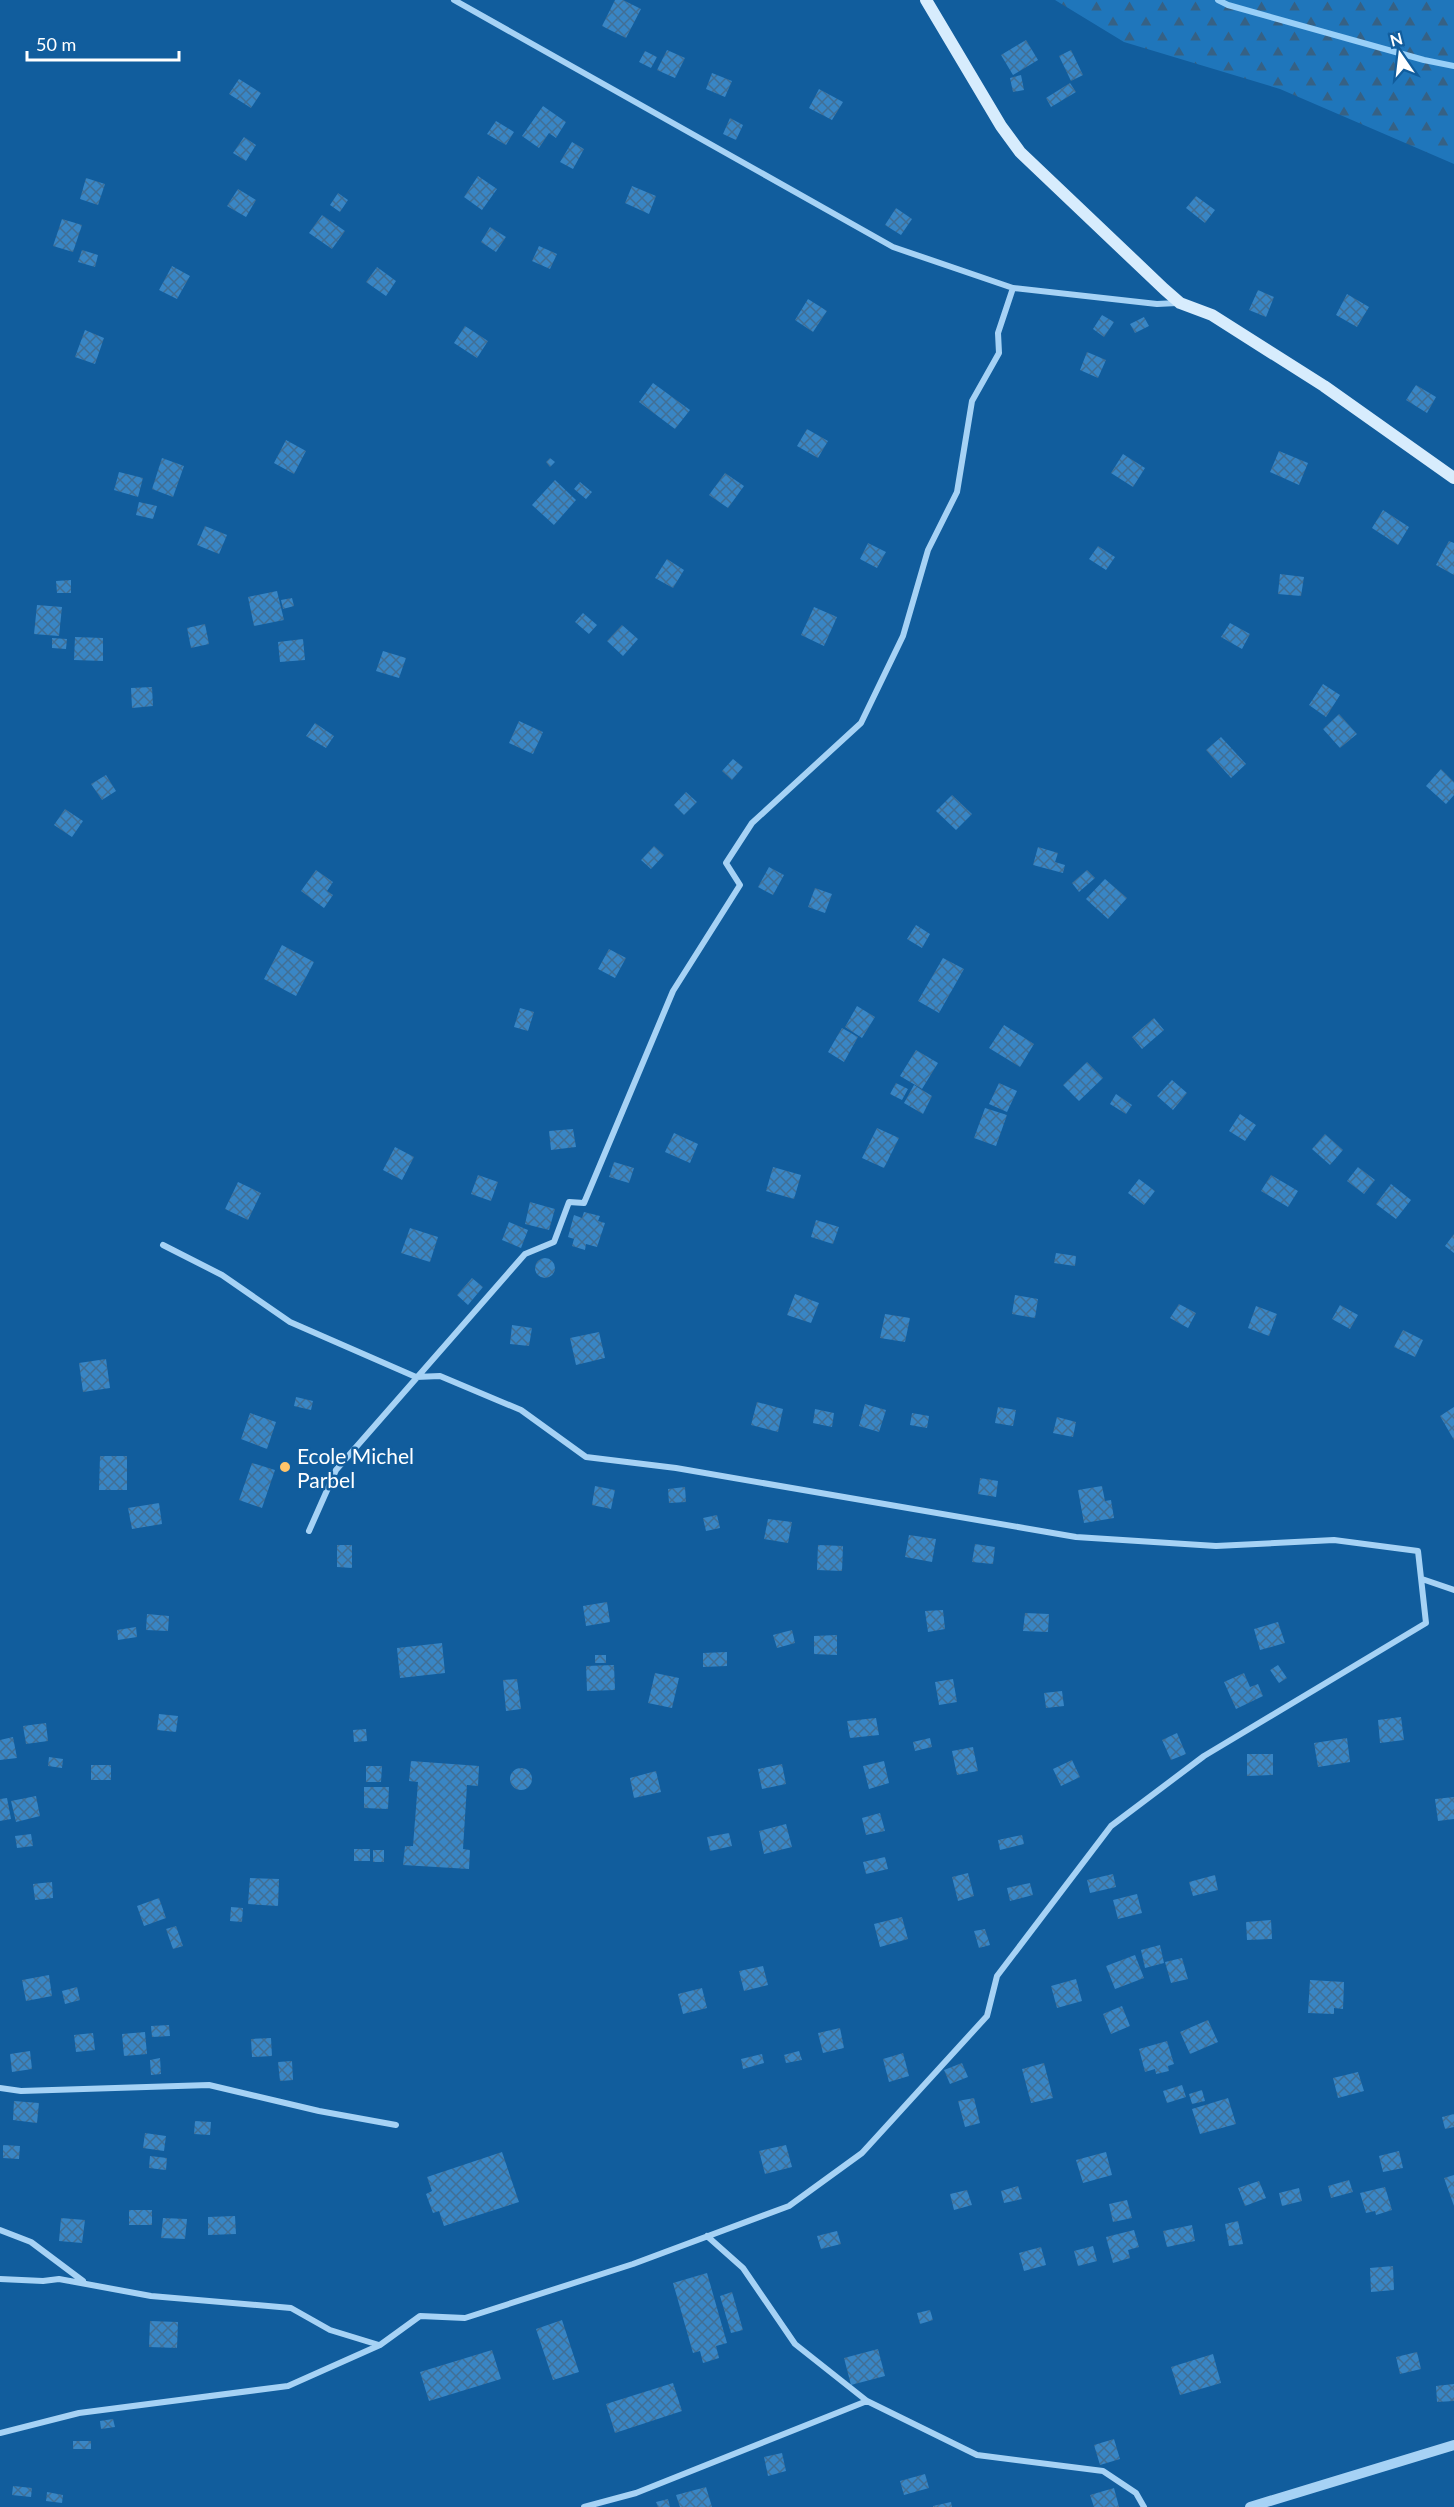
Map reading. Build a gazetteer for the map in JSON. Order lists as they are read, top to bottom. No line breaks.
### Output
{"places":["Ecole Michel Parbel"],"scale_bar":"50 m","north":"top"}
